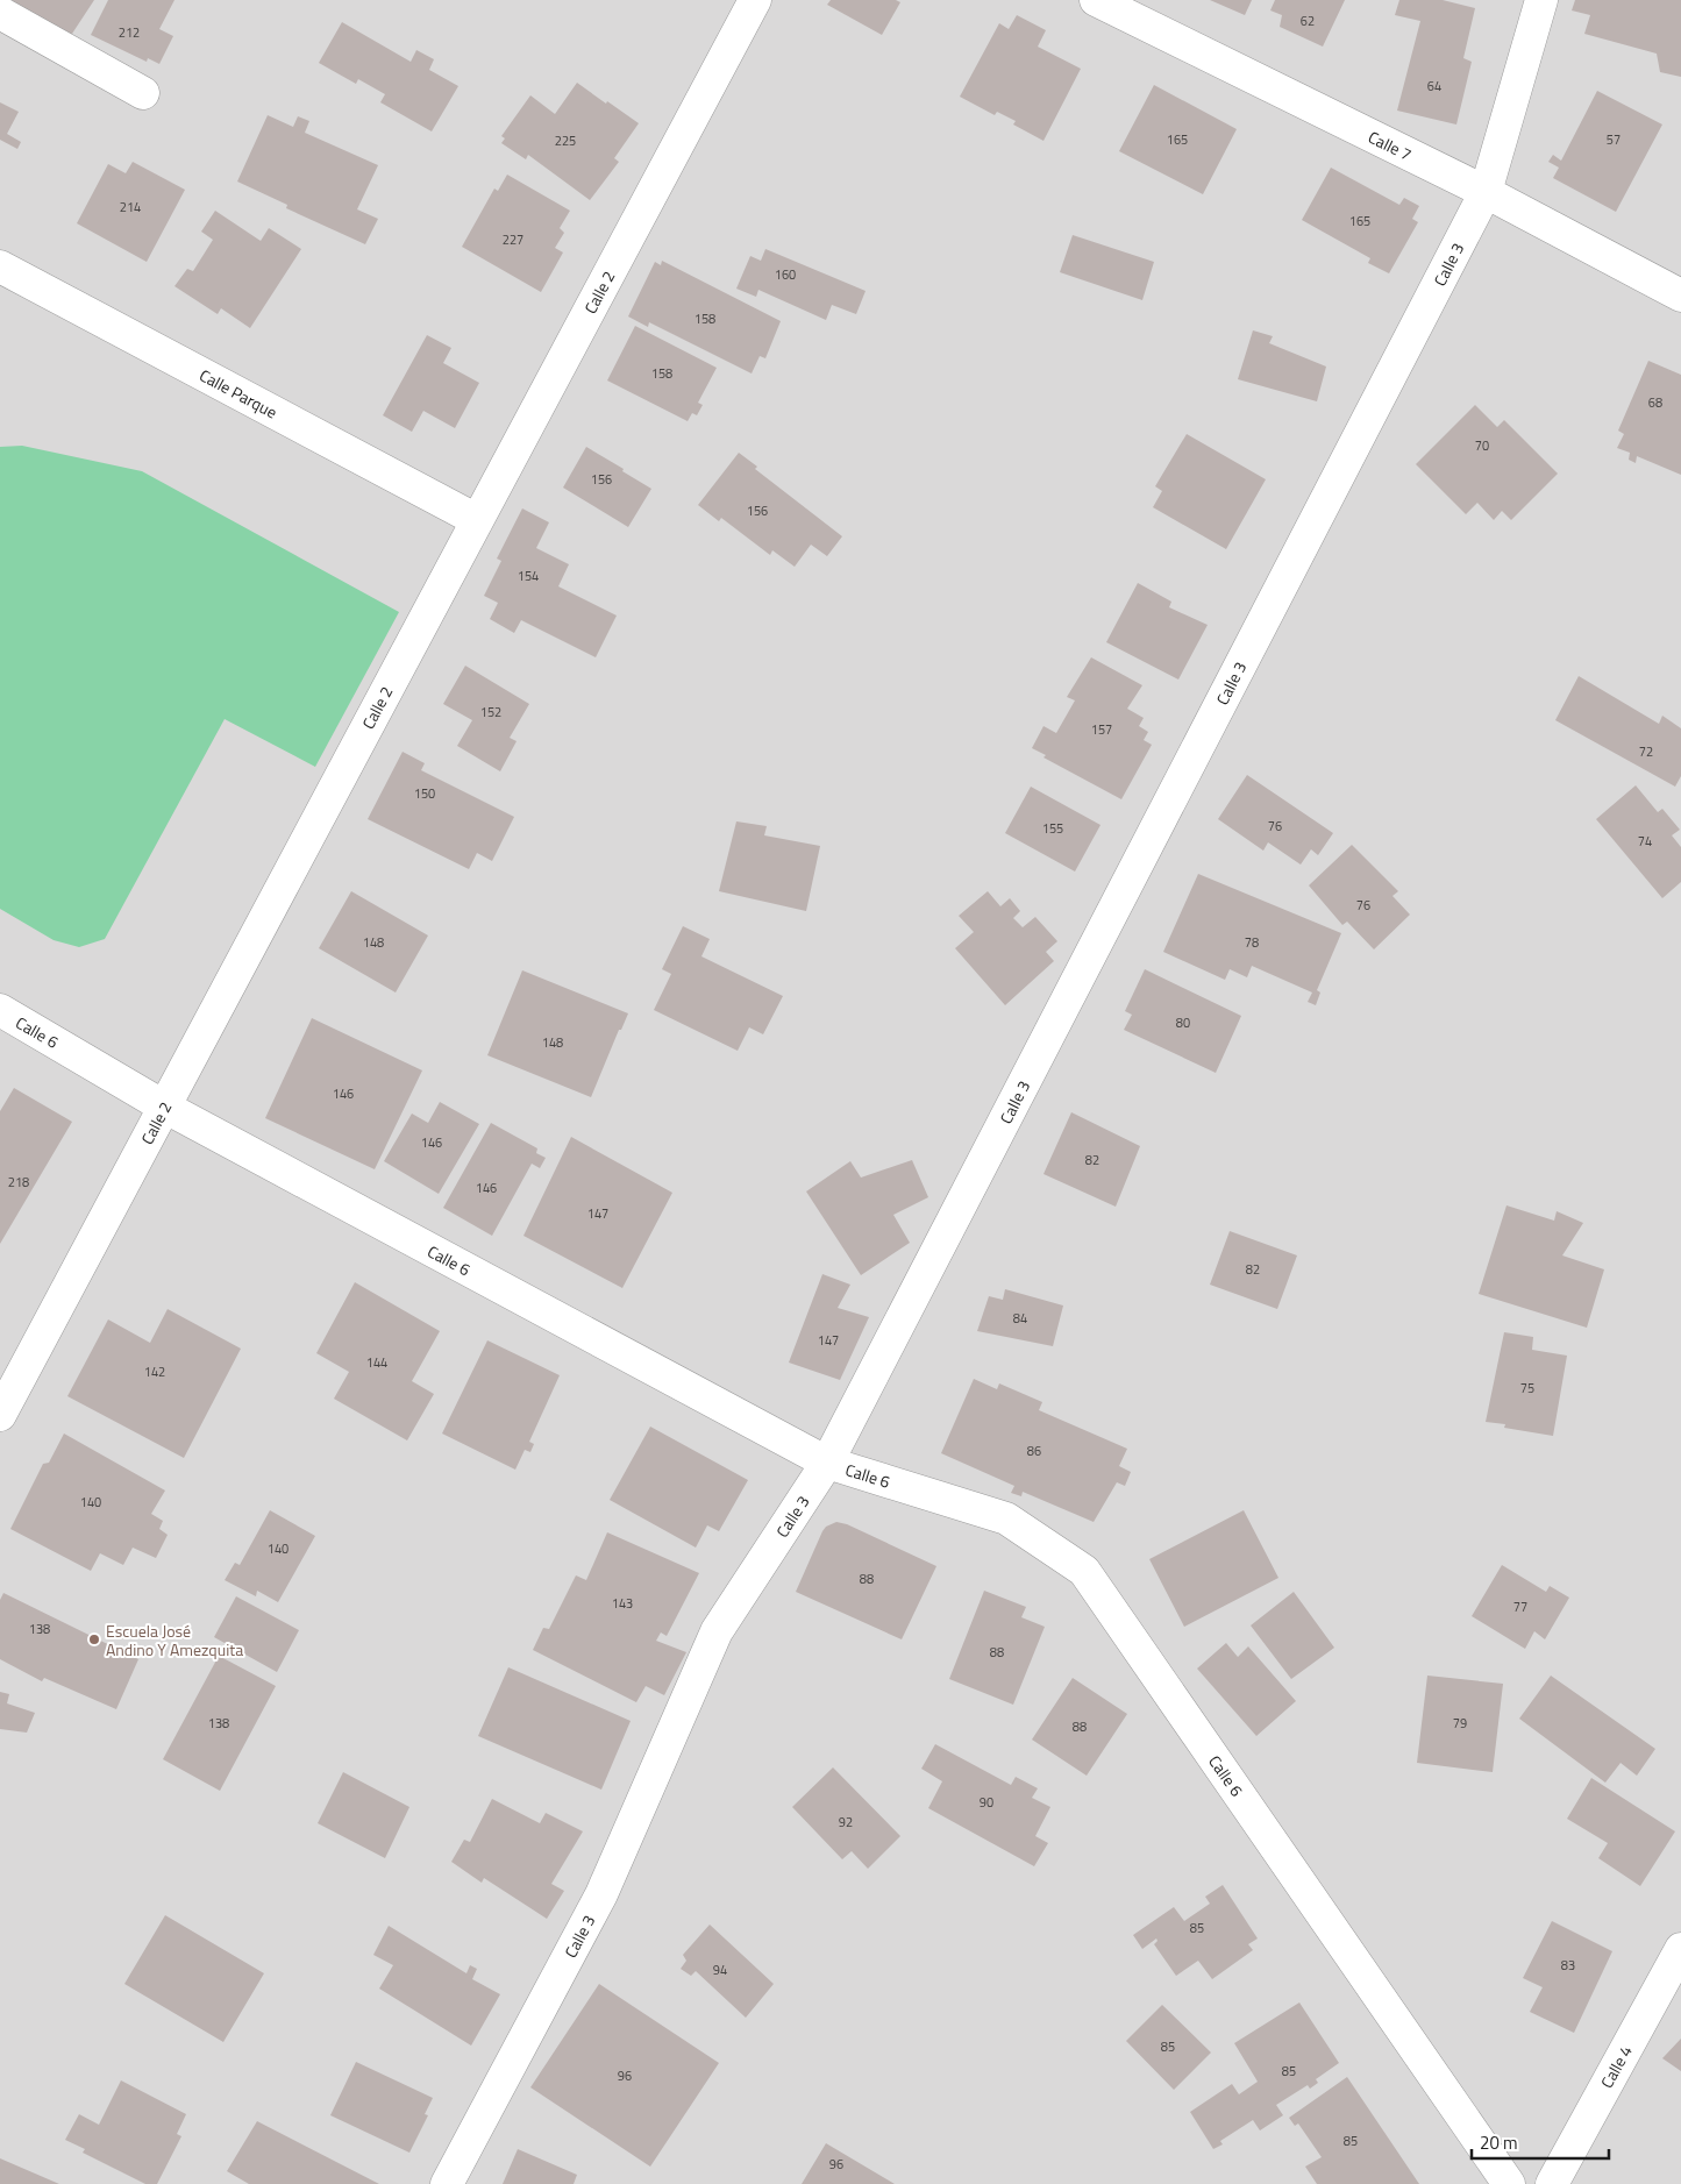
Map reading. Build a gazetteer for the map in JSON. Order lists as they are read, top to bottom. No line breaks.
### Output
{"streets":{"street":["Calle 7","Calle 3","Calle 2","Calle Parque","Calle 6","Calle 4"]},"crossings":[["Calle 7","Calle 3"],["Calle 3","Calle 6"],["Calle 2","Calle Parque"],["Calle 2","Calle 6"]],"places":["Escuela José Andino Y Amezquita"],"house_numbers":["62","212","64","165","57","225","214","165","227","160","158","158","68","70","156","156","154","152","157","72","150","76","155","74","76","148","78","80","148","146","146","82","218","146","147","82","84","147","144","142","75","86","140","140","88","143","77","138","88","138","79","88","90","92","85","83","94","85","85","96","85","96"],"scale_bar":"20 m"}
